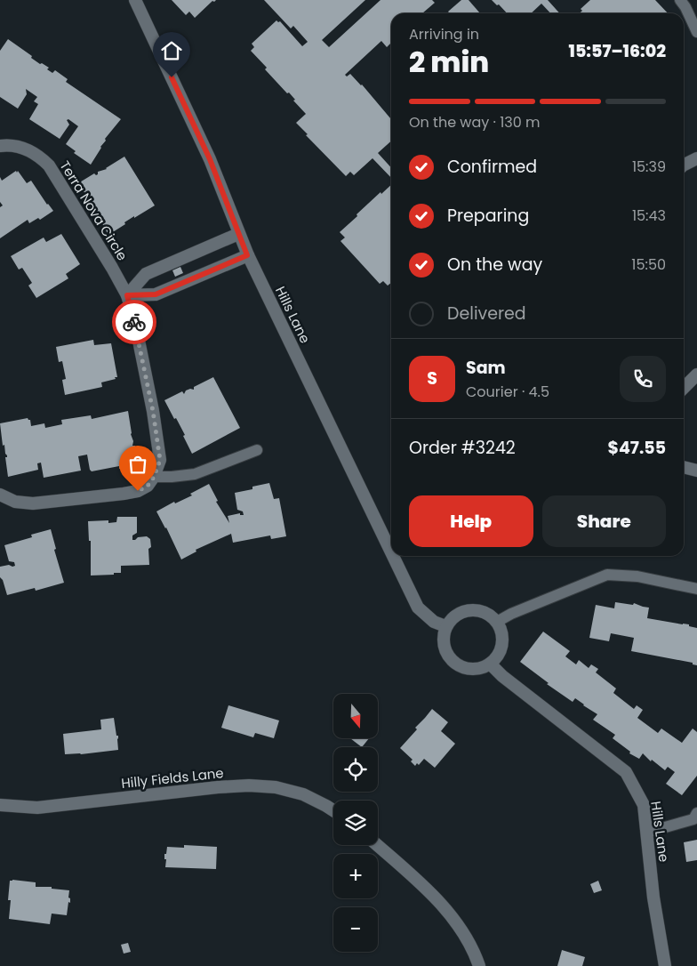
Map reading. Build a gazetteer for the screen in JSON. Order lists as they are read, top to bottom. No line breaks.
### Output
{"streets":{"street":["Terra Nova Circle","Hills Lane","Hilly Fields Lane"]},"north":"bottom","page":{"heading":["2 min","Arriving in","15:57–16:02"],"panel":["Sam","Courier · 4.5","Order #3242","$47.55"],"bar":"On the way · 130 m","list":[["Confirmed","15:39"],["Preparing","15:43"],["On the way","15:50"],"Delivered"],"round":"S","buttons":["Help","Share"],"map_buttons":["+","−"]}}
